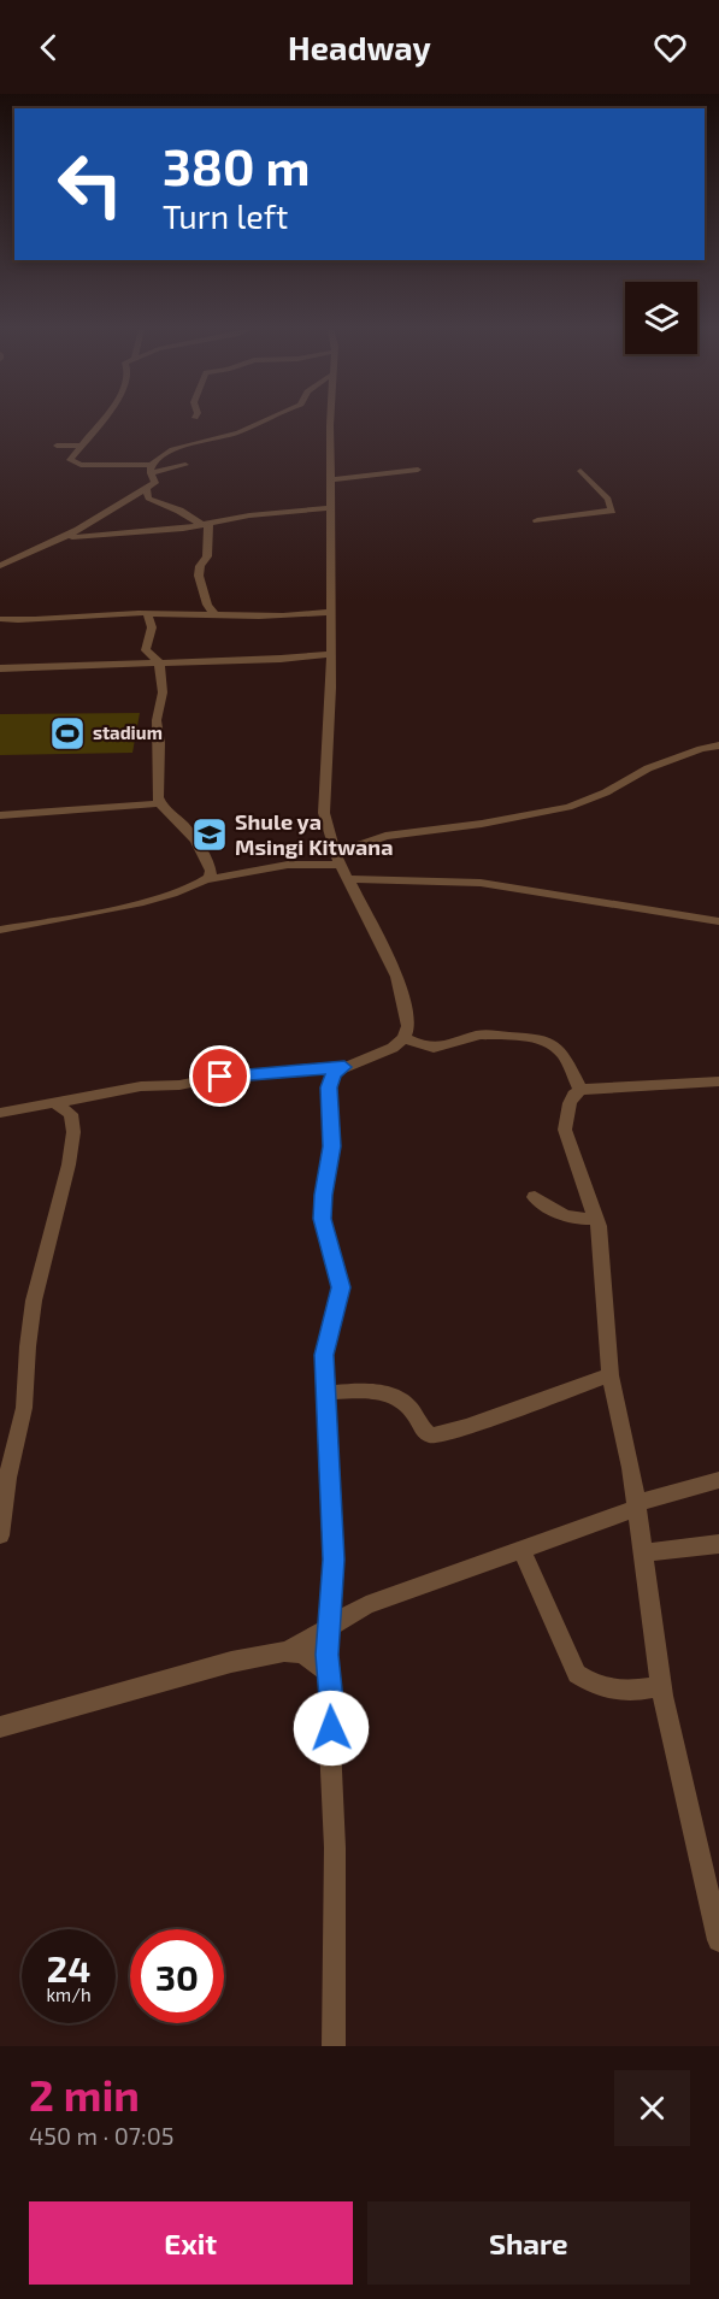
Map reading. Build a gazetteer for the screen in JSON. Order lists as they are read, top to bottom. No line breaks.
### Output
{"places":{"sports":["stadium"],"school or university":["Shule ya Msingi Kitwana"]},"page":{"header":"Headway","turn":["380 m","Turn left"],"speed":"24 km/h","limit":"30","heading":["2 min","450 m · 07:05"],"buttons":["Exit","Share"]}}
